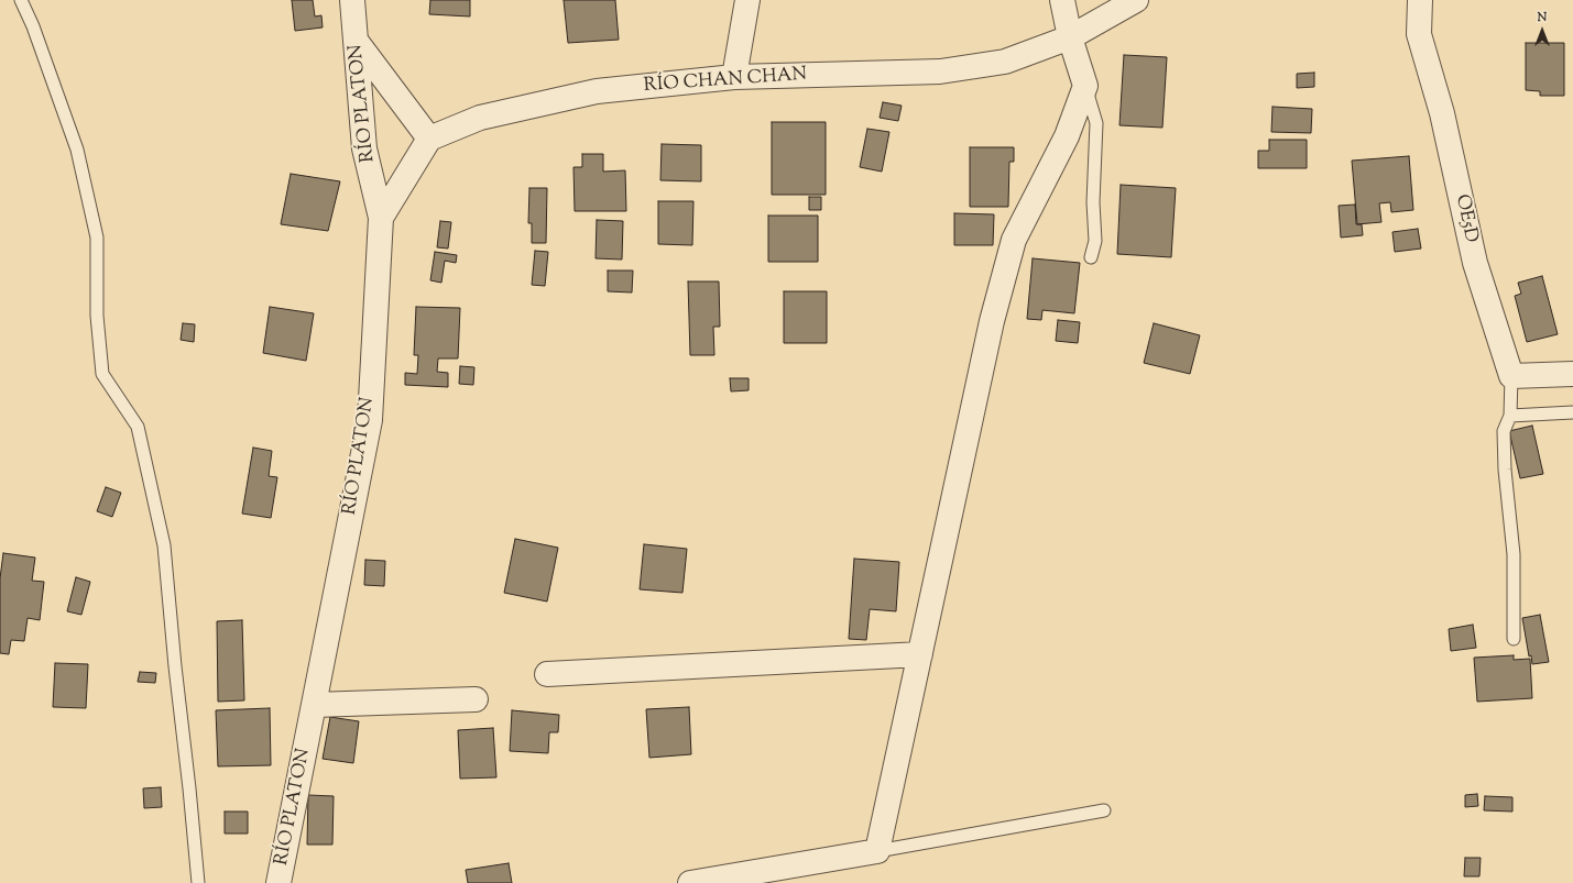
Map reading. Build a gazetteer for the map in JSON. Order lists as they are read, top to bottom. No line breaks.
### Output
{"streets":{"street":["RÍO CHAN CHAN","RÍO PLATON","OE5D"]},"north":"top"}
